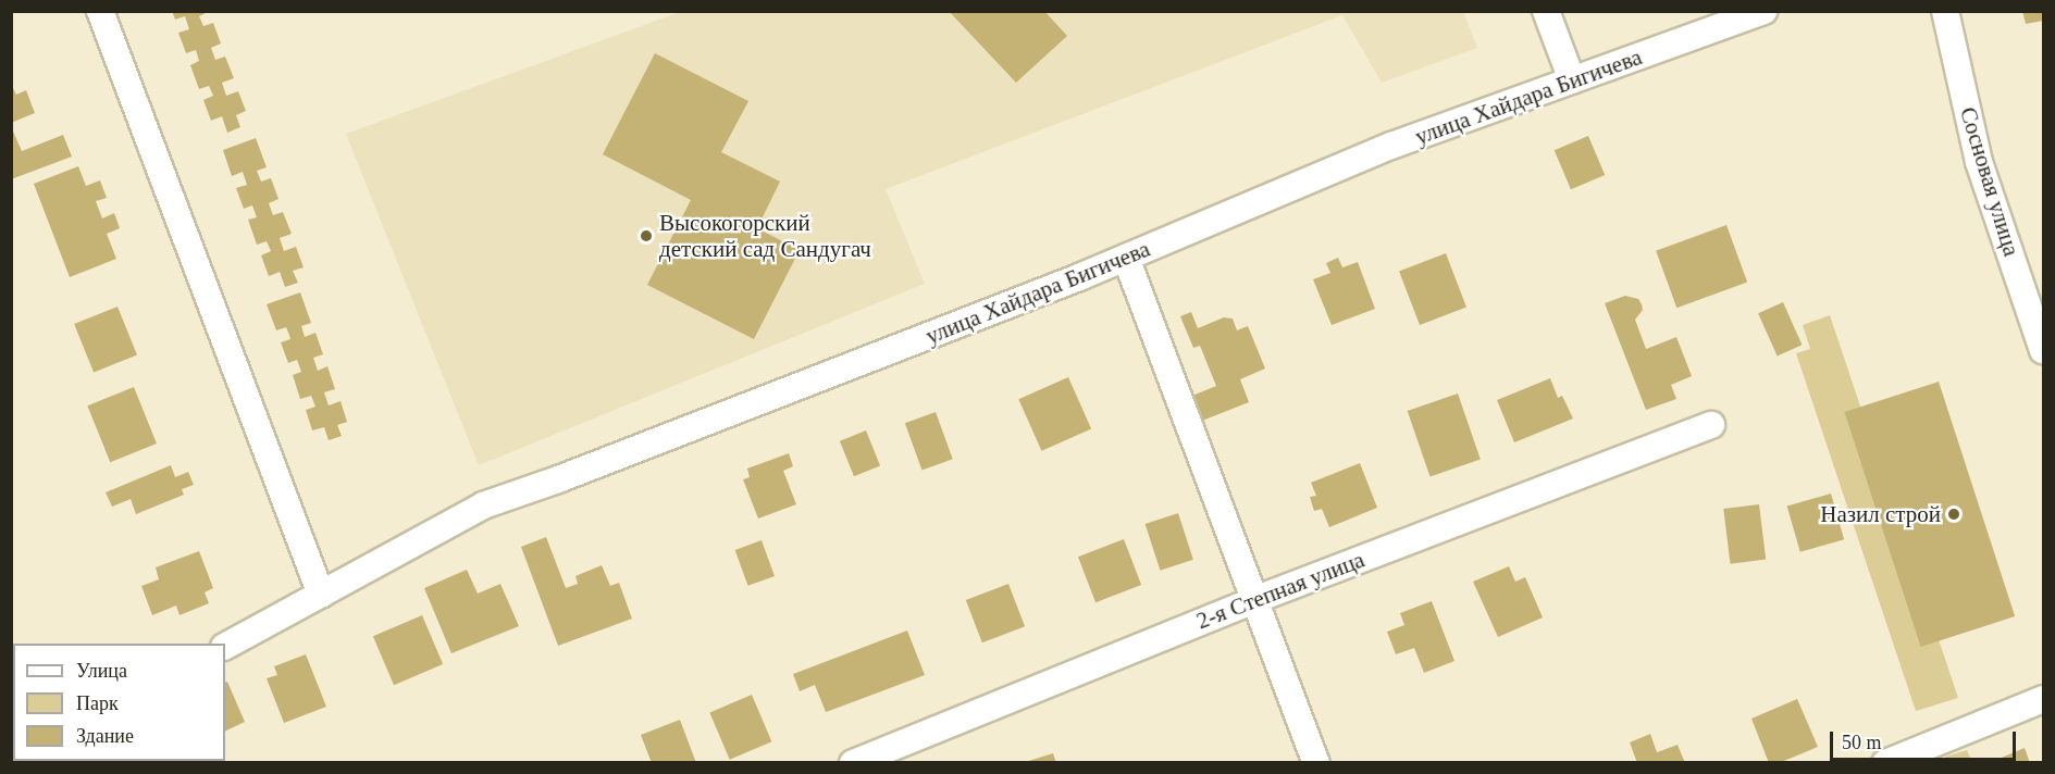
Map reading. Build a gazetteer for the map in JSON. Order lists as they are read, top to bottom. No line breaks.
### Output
{"streets":{"street":["улица Хайдара Бигичева","Сосновая улица","2-я Степная улица"]},"places":["Высокогорский детский сад Сандугач","Назил строй"],"legend":["Улица","Парк","Здание"],"scale_bar":"50 m"}
